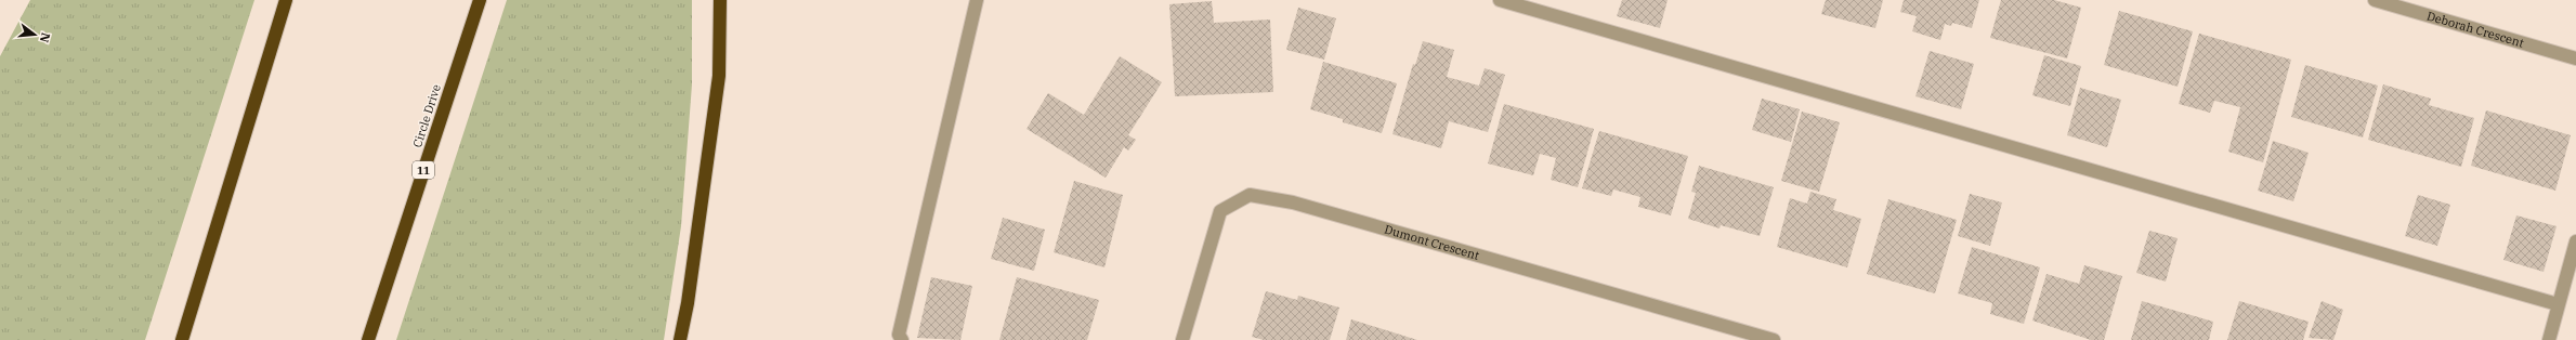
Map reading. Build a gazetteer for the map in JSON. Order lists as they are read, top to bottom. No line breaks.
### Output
{"streets":{"highway":["Circle Drive","11"],"street":["Deborah Crescent","Dumont Crescent"]},"north":"right"}
